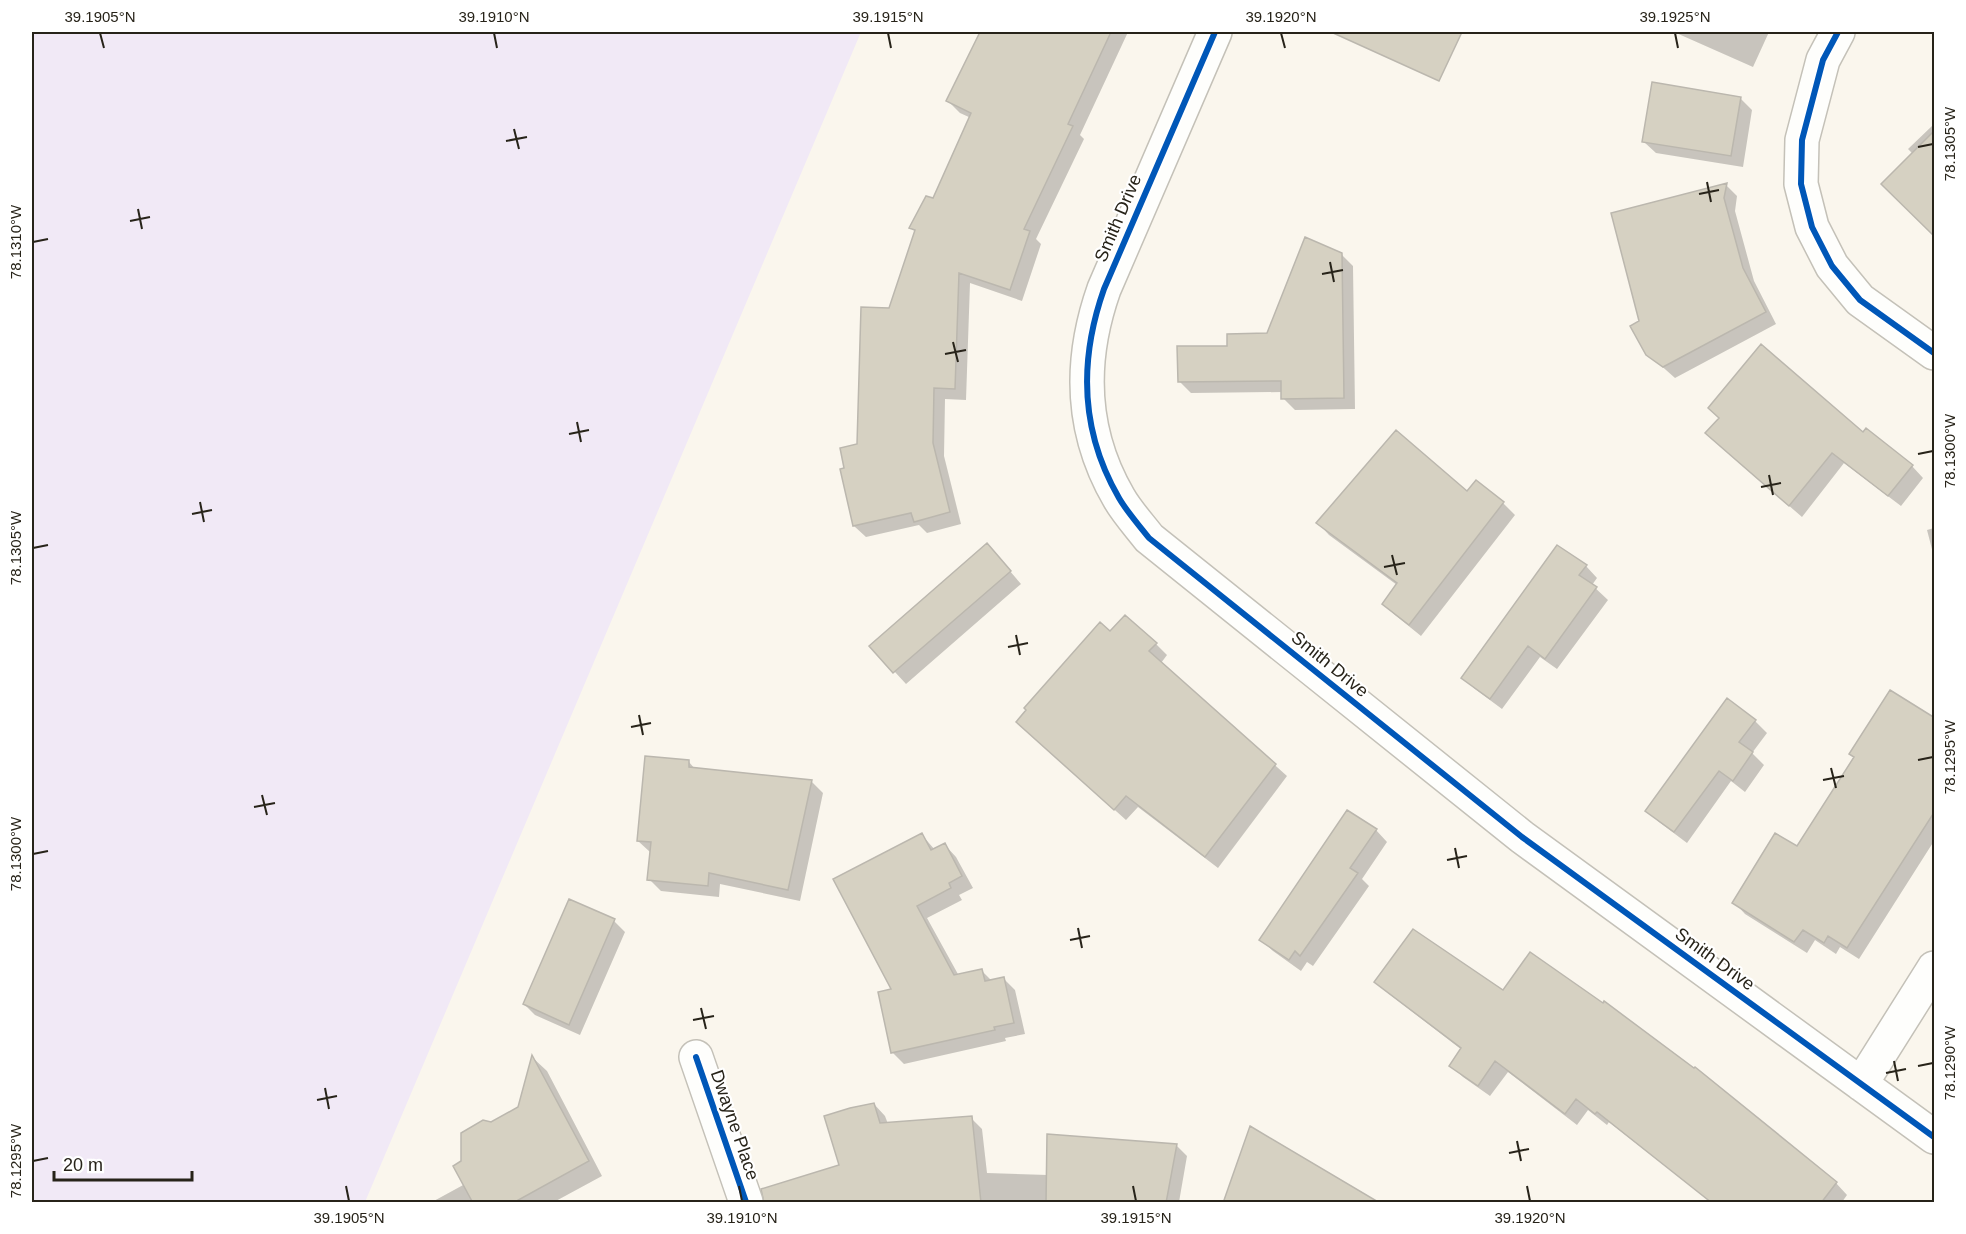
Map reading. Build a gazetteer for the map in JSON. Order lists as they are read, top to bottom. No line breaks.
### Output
{"streets":{"street":["Smith Drive","Dwayne Place"]},"scale_bar":"20 m","coordinates":["39.1905°N","39.1910°N","39.1915°N","39.1920°N","39.1925°N","78.1305°W","78.1310°W","78.1300°W","78.1295°W","78.1290°W"]}
